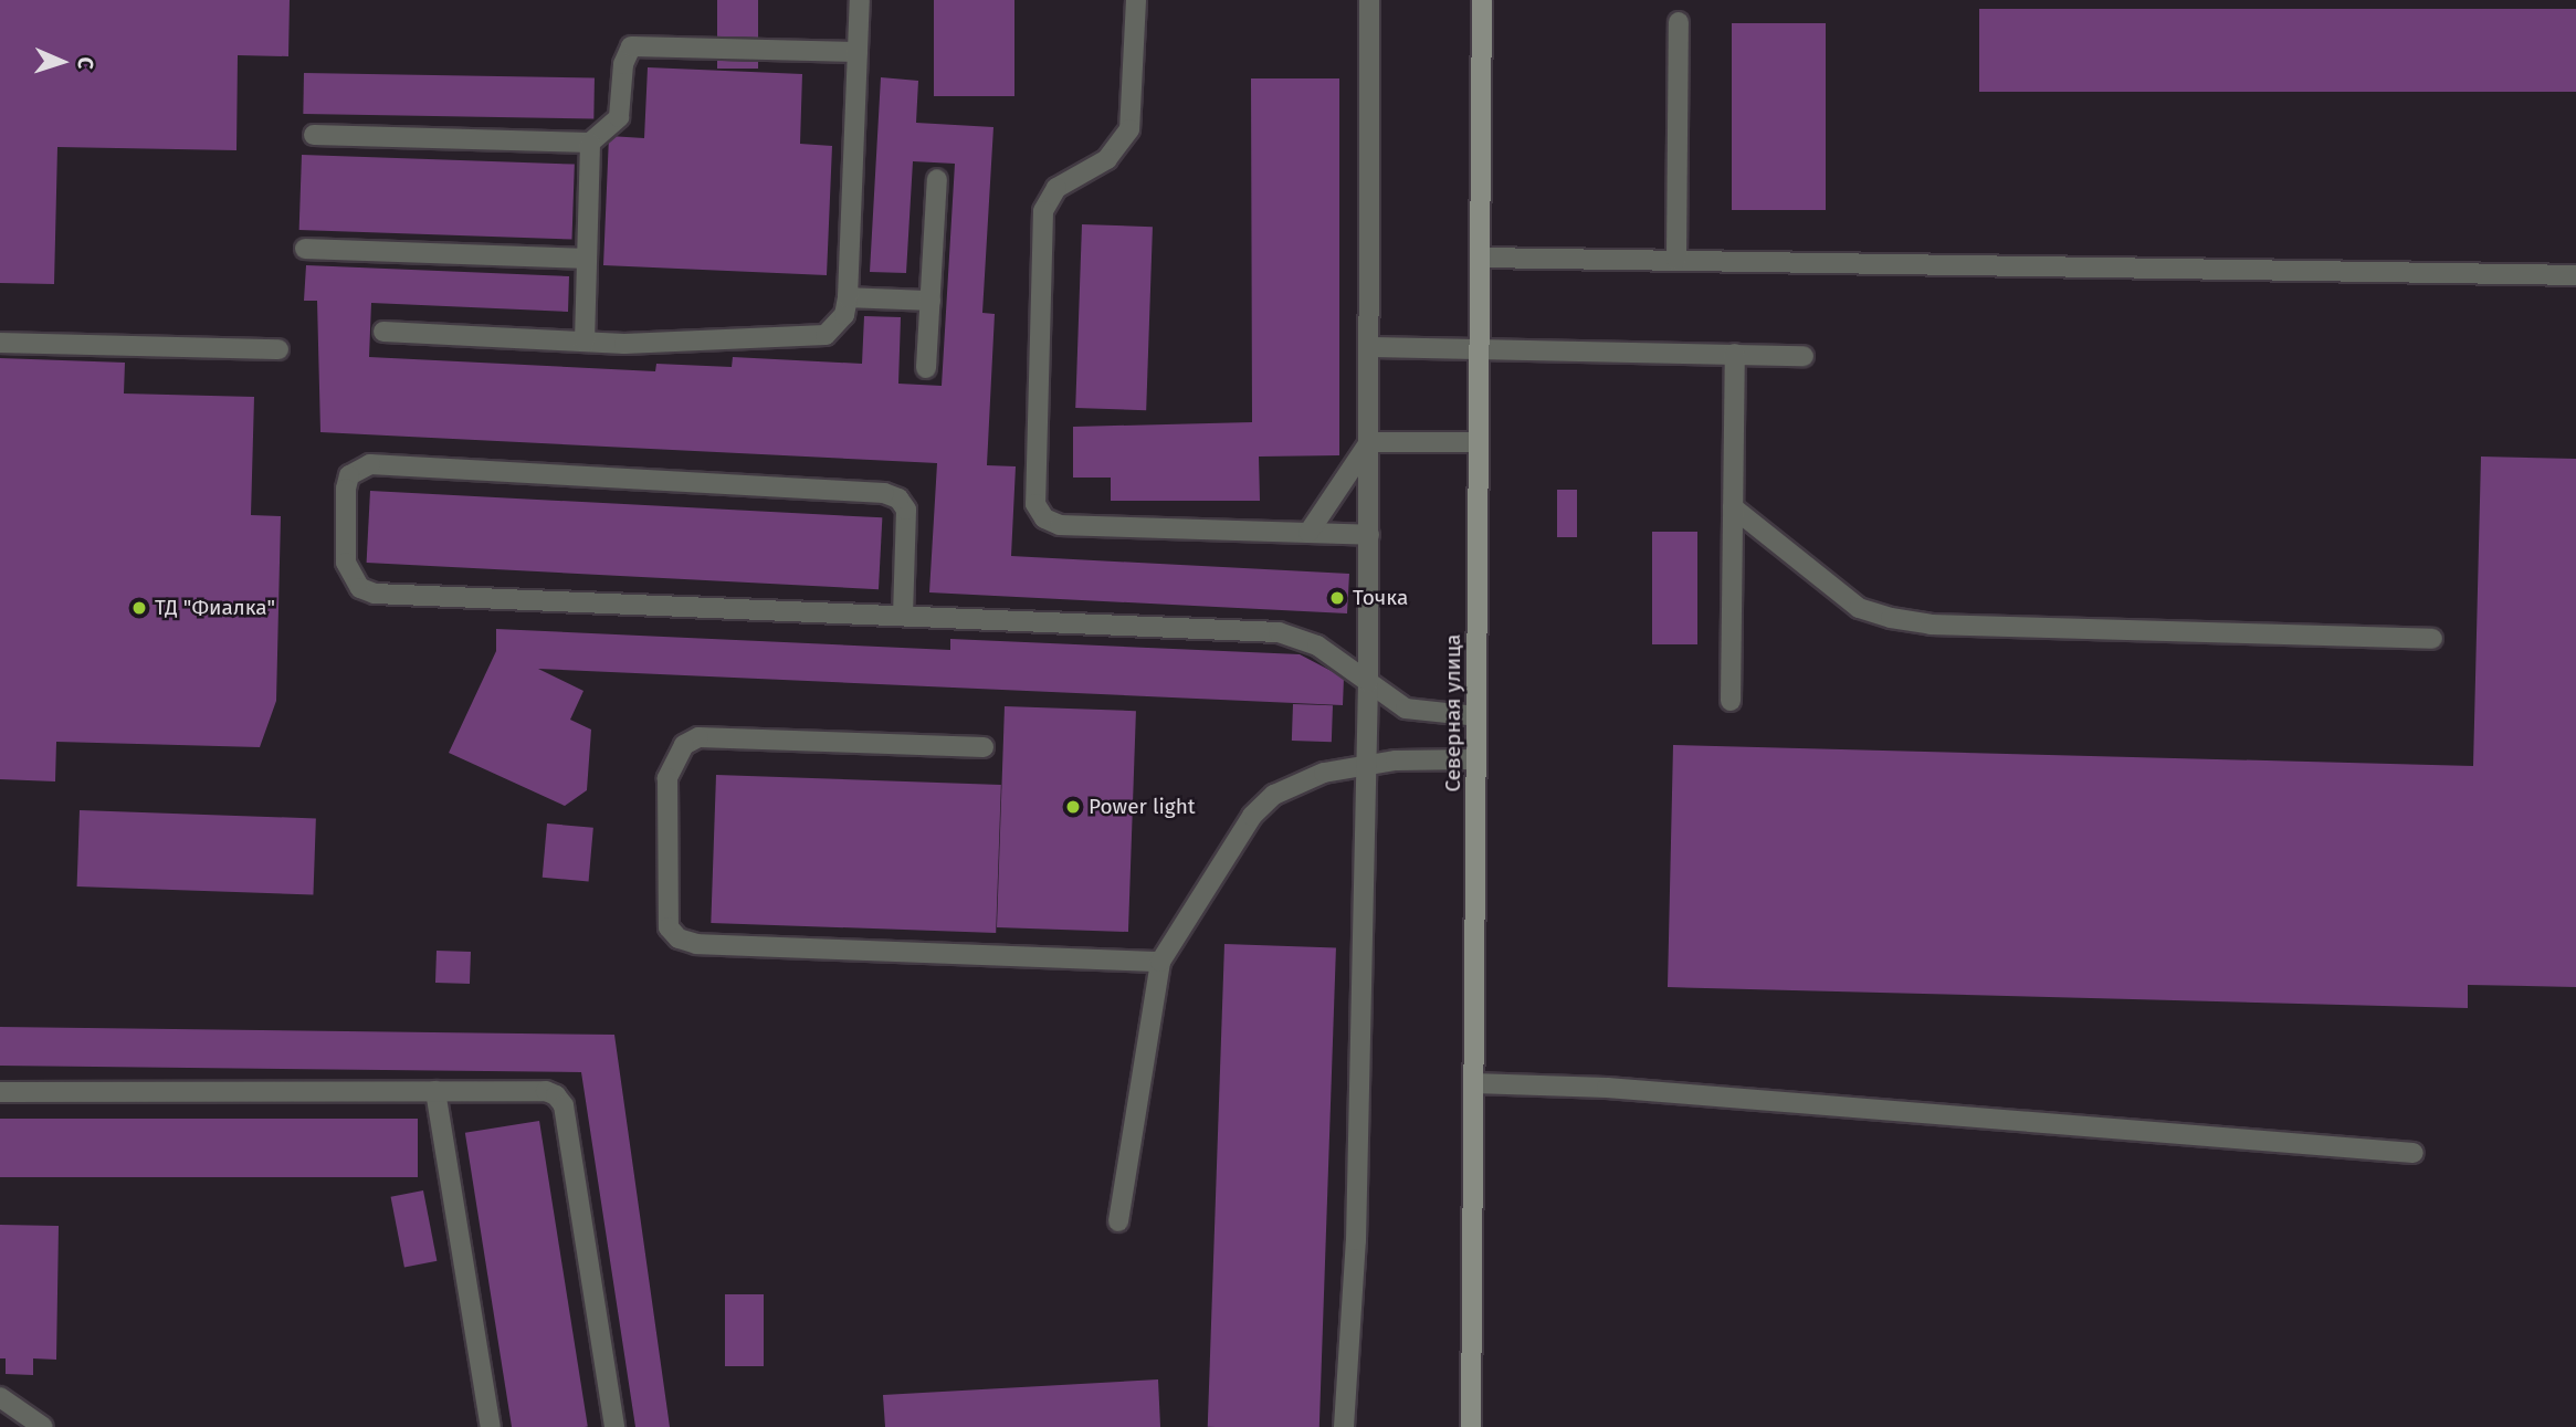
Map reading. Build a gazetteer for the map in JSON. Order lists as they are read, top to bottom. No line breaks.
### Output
{"streets":{"main road":["Северная улица"]},"places":["Точка","ТД \"Фиалка\"","Power light"],"north":"right"}
